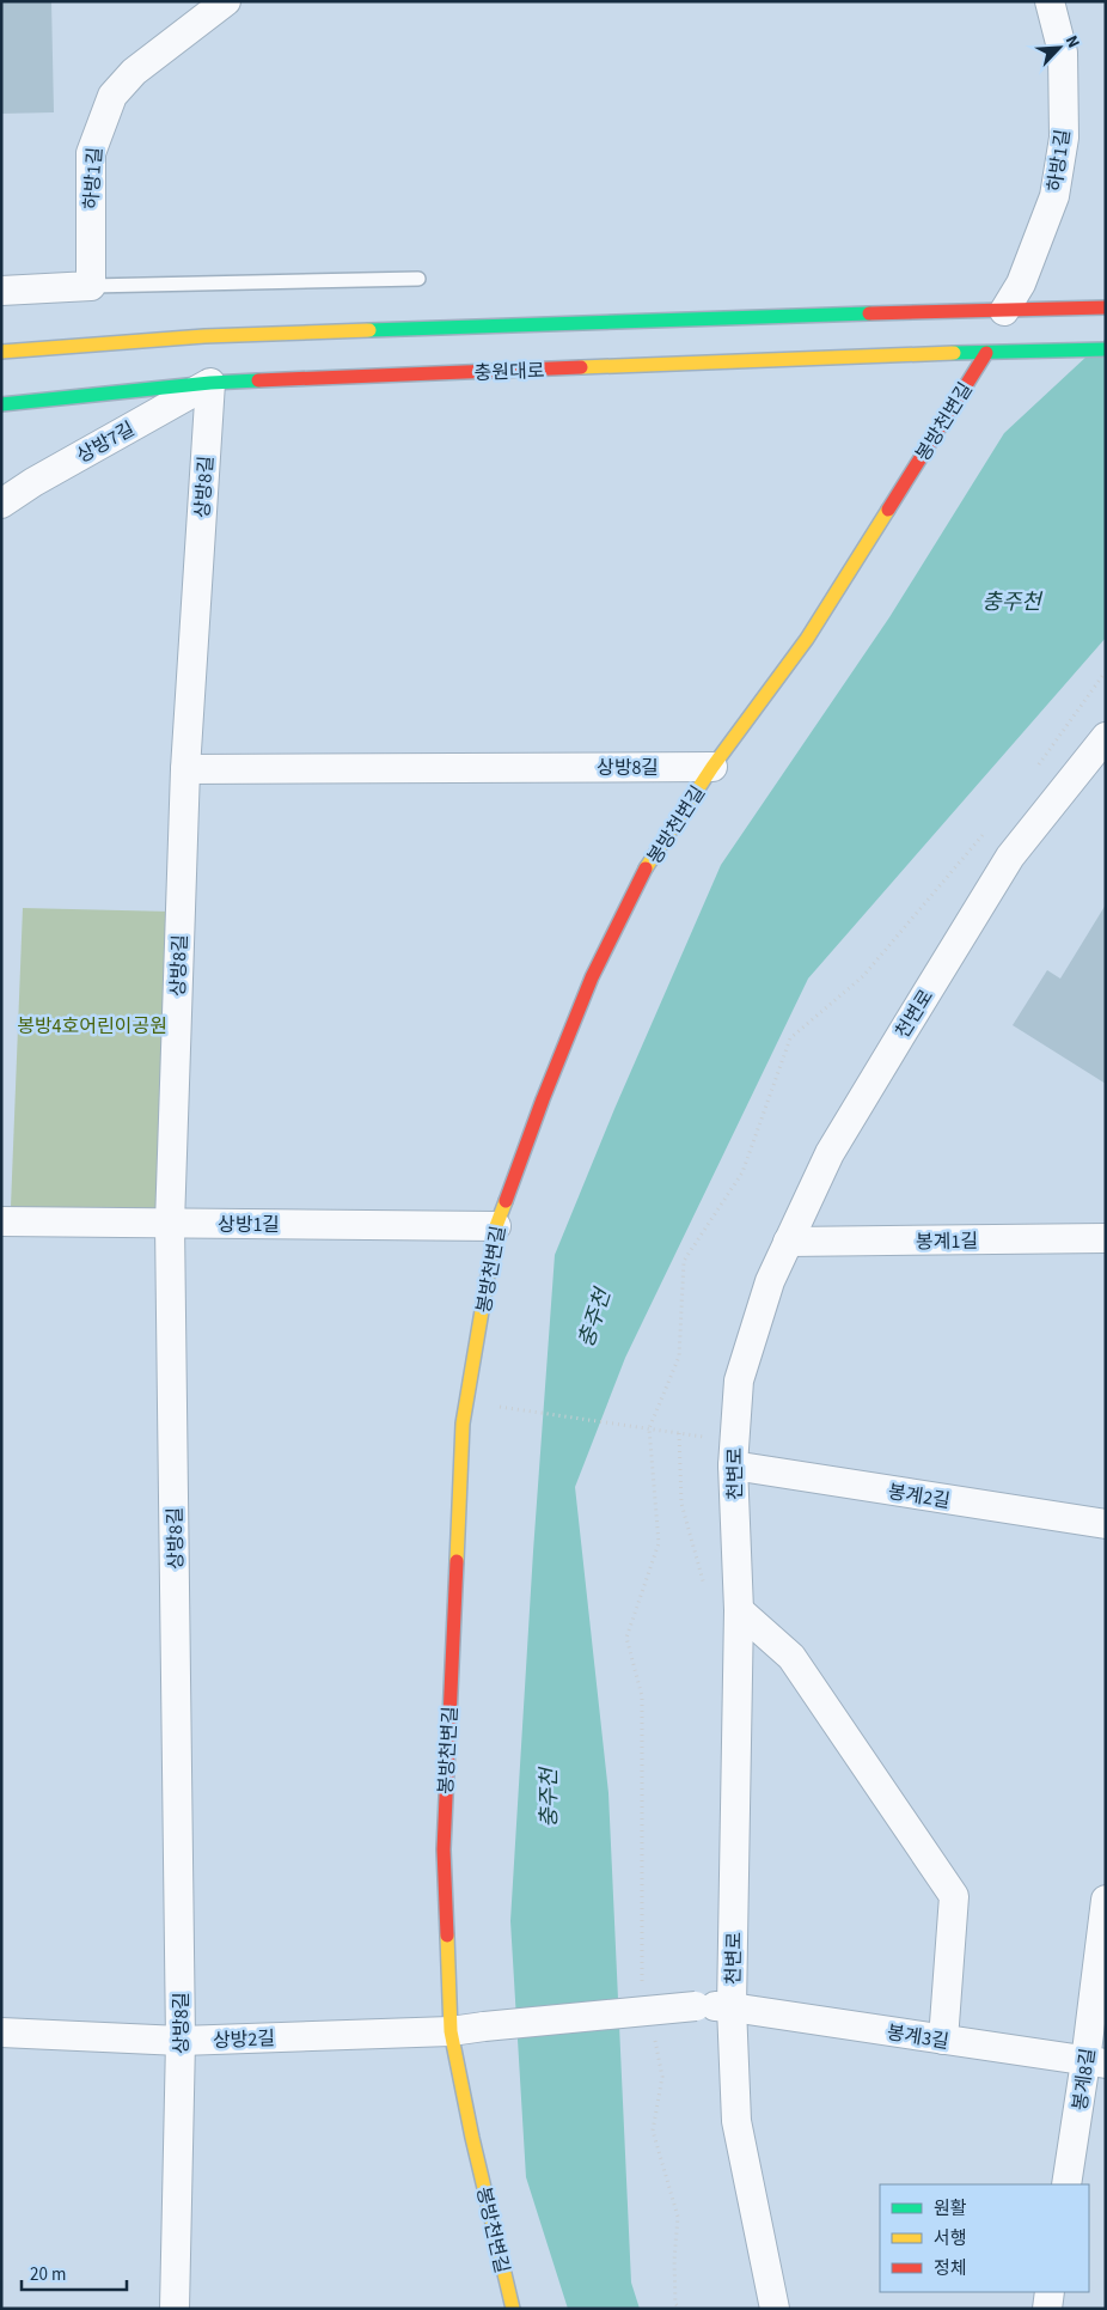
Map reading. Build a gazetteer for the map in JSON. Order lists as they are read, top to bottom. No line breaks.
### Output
{"streets":{"street":["하방1길","충원대로","봉방천변길","상방7길","상방8길","천변로","상방1길","봉계1길","봉계2길","봉계3길","상방2길","봉계8길"]},"crossings":[["충원대로","봉방천변길"],["충원대로","상방7길"],["충원대로","상방8길"],["봉방천변길","상방8길"],["봉방천변길","상방1길"],["봉방천변길","상방2길"],["상방7길","상방8길"],["상방8길","상방1길"],["상방8길","상방2길"],["천변로","봉계1길"],["천변로","봉계2길"],["천변로","봉계3길"],["봉계3길","상방2길"],["봉계3길","봉계8길"]],"water":["충주천"],"parks":["봉방4호어린이공원"],"legend":["원활","서행","정체"],"scale_bar":"20 m","north":"top right"}
